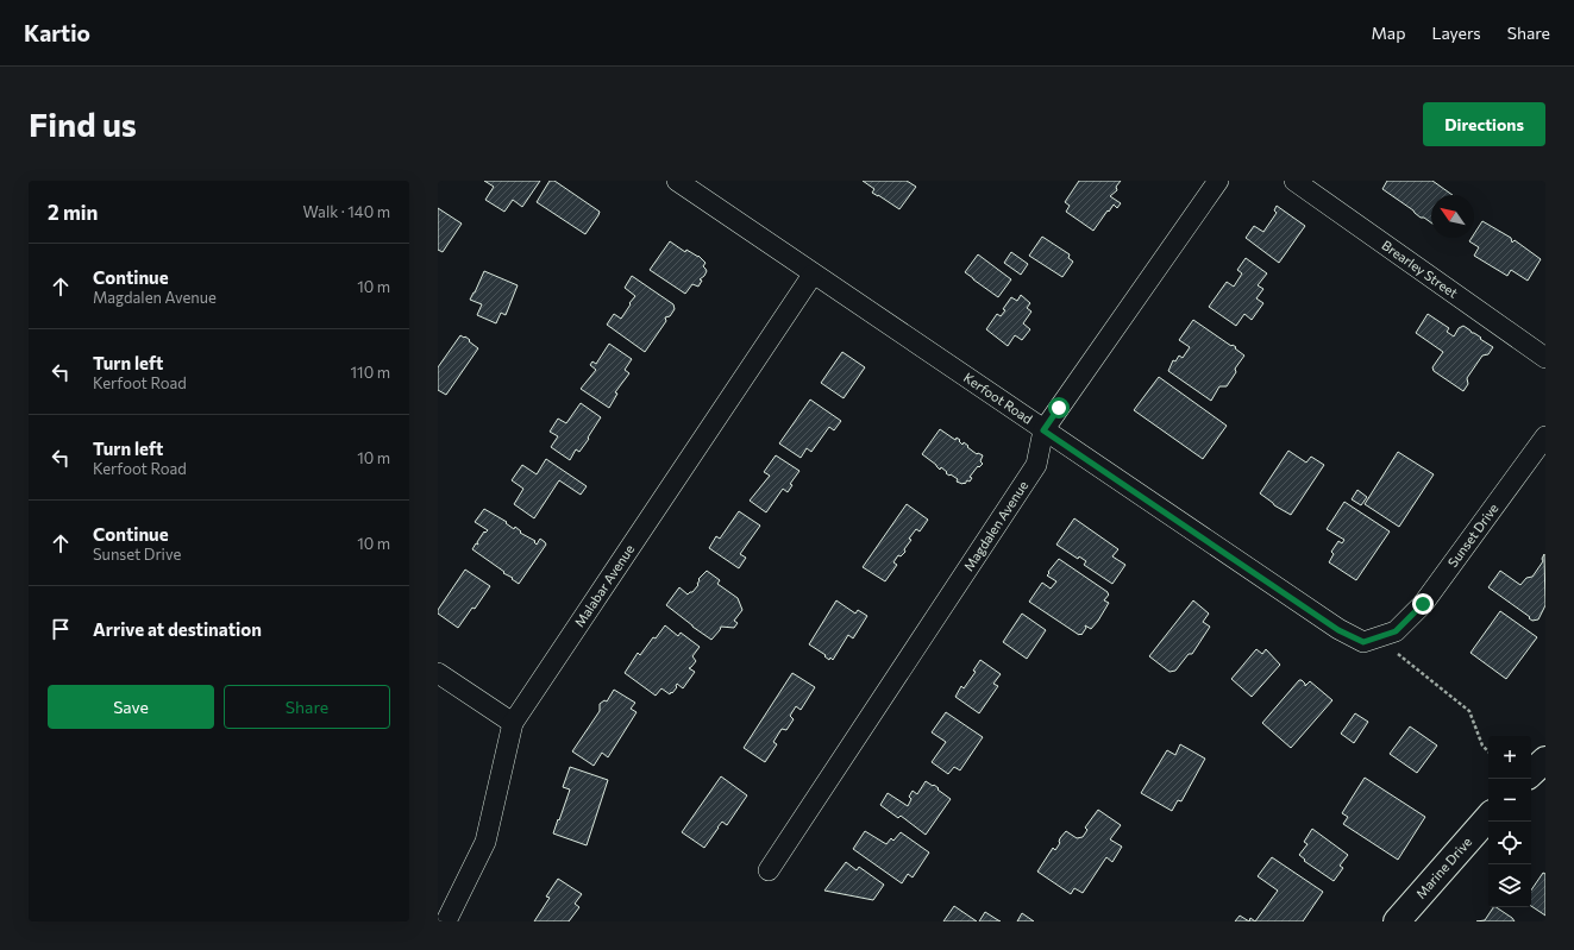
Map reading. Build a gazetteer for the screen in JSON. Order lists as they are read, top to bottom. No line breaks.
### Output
{"streets":{"street":["Brearley Street","Kerfoot Road","Magdalen Avenue","Sunset Drive","Malabar Avenue","Marine Drive"]},"crossings":[["Kerfoot Road","Magdalen Avenue"],["Kerfoot Road","Sunset Drive"],["Kerfoot Road","Malabar Avenue"]],"north":"top left","page":{"header":"Kartio","nav":["Map","Layers","Share"],"buttons":["Directions",["Save","Share"]],"title":"Find us","heading":["2 min","Walk · 140 m"],"list":[["Continue","Magdalen Avenue","10 m"],["Turn left","Kerfoot Road","110 m"],["Turn left","Kerfoot Road","10 m"],["Continue","Sunset Drive","10 m"],"Arrive at destination"],"map_buttons":["+","−"]}}
